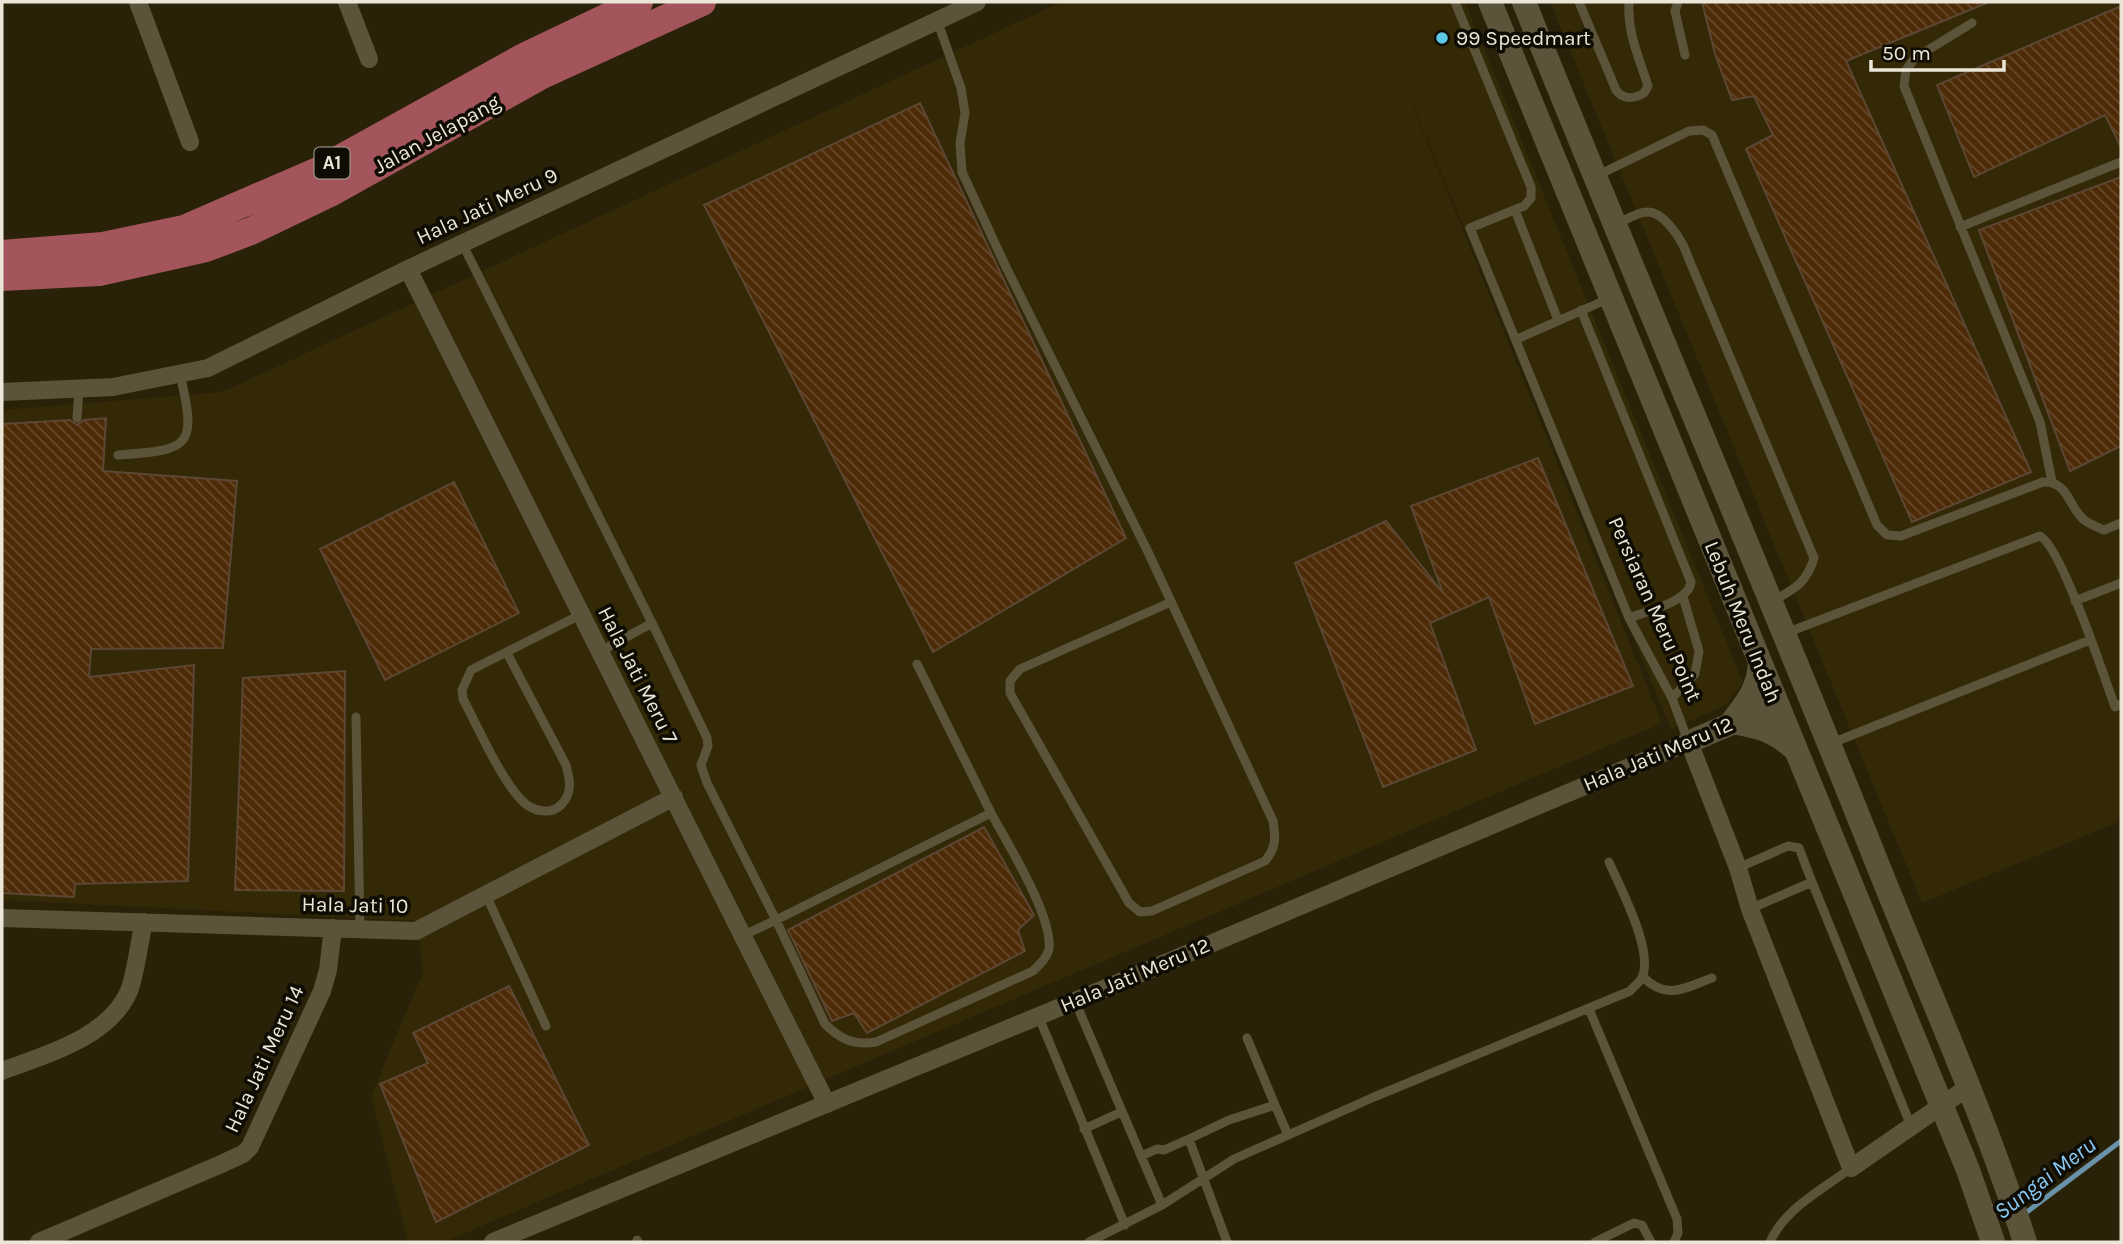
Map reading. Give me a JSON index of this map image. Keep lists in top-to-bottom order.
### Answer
{
  "streets": {
    "main road": ["Jalan Jelapang", "A1", "Lebuh Meru Indah"],
    "street": [
      "Hala Jati Meru 9",
      "Persiaran Meru Point",
      "Hala Jati Meru 7",
      "Hala Jati Meru 12",
      "Hala Jati 10",
      "Hala Jati Meru 14"
    ]
  },
  "crossings": [
    ["Hala Jati Meru 9", "Hala Jati Meru 7"],
    ["Persiaran Meru Point", "Hala Jati Meru 12"],
    ["Lebuh Meru Indah", "Hala Jati Meru 12"],
    ["Hala Jati Meru 7", "Hala Jati Meru 12"],
    ["Hala Jati Meru 7", "Hala Jati 10"],
    ["Hala Jati 10", "Hala Jati Meru 14"]
  ],
  "water": ["Sungai Meru"],
  "places": ["99 Speedmart"],
  "scale_bar": "50 m"
}
